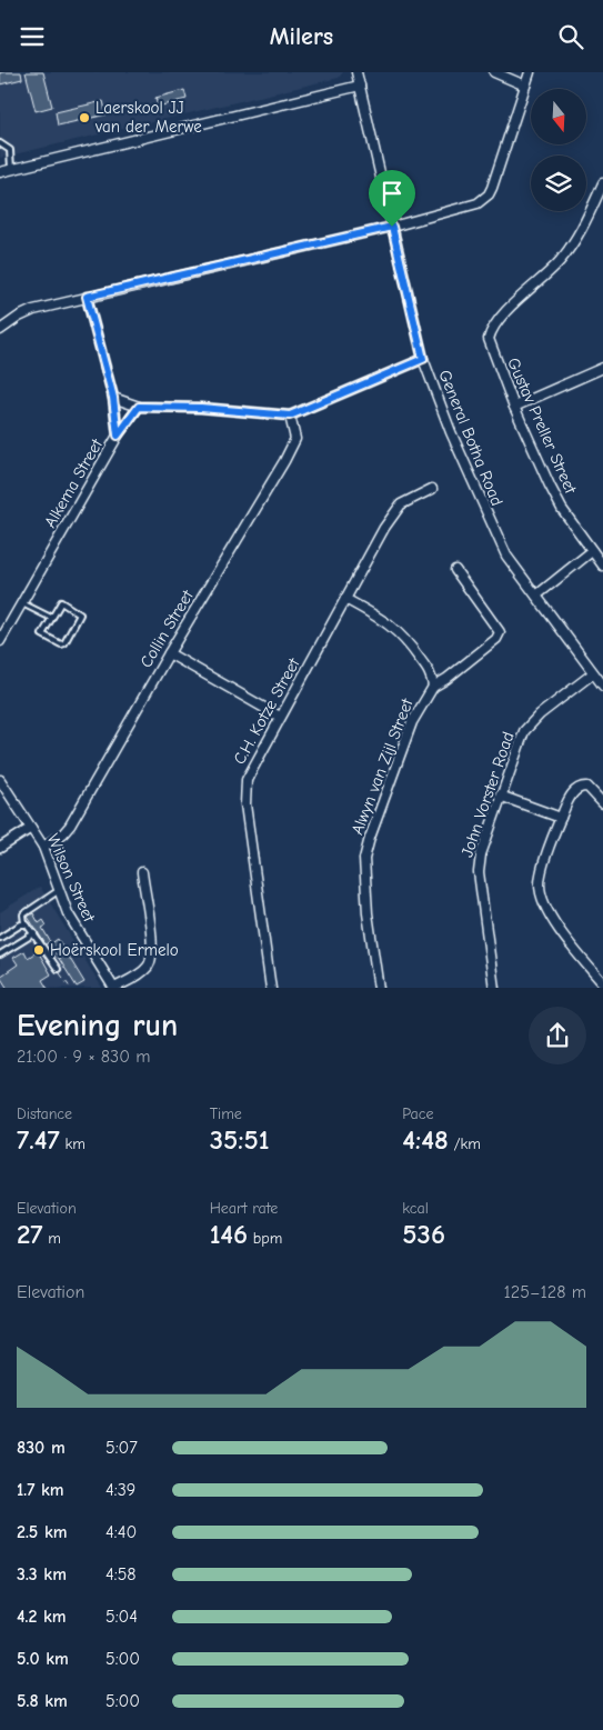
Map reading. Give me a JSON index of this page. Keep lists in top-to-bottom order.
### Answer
{
  "streets": {
    "street": [
      "Gustav Preller Street",
      "General Botha Road",
      "Alkema Street",
      "Collin Street",
      "C.H. Kotze Street",
      "Alwyn van Zijl Street",
      "John Vorster Road",
      "Wilson Street"
    ]
  },
  "crossings": [
    ["General Botha Road", "John Vorster Road"],
    ["Collin Street", "Wilson Street"],
    ["C.H. Kotze Street", "Alwyn van Zijl Street"]
  ],
  "places": ["Laerskool JJ van der Merwe", "Hoërskool Ermelo"],
  "north": "bottom",
  "page": {
    "header": "Milers",
    "heading": ["Evening run", "21:00 · 9 × 830 m"],
    "stats": [
      ["Distance", "7.47 km"],
      ["Time", "35:51"],
      ["Pace", "4:48 /km"],
      ["Elevation", "27 m"],
      ["Heart rate", "146 bpm"],
      ["kcal", "536"]
    ],
    "chart": ["Elevation", "125–128 m"],
    "list": [
      {
        "name": "830 m",
        "note": "5:07"
      },
      {
        "name": "1.7 km",
        "note": "4:39"
      },
      {
        "name": "2.5 km",
        "note": "4:40"
      },
      {
        "name": "3.3 km",
        "note": "4:58"
      },
      {
        "name": "4.2 km",
        "note": "5:04"
      },
      {
        "name": "5.0 km",
        "note": "5:00"
      },
      {
        "name": "5.8 km",
        "note": "5:00"
      }
    ]
  }
}
